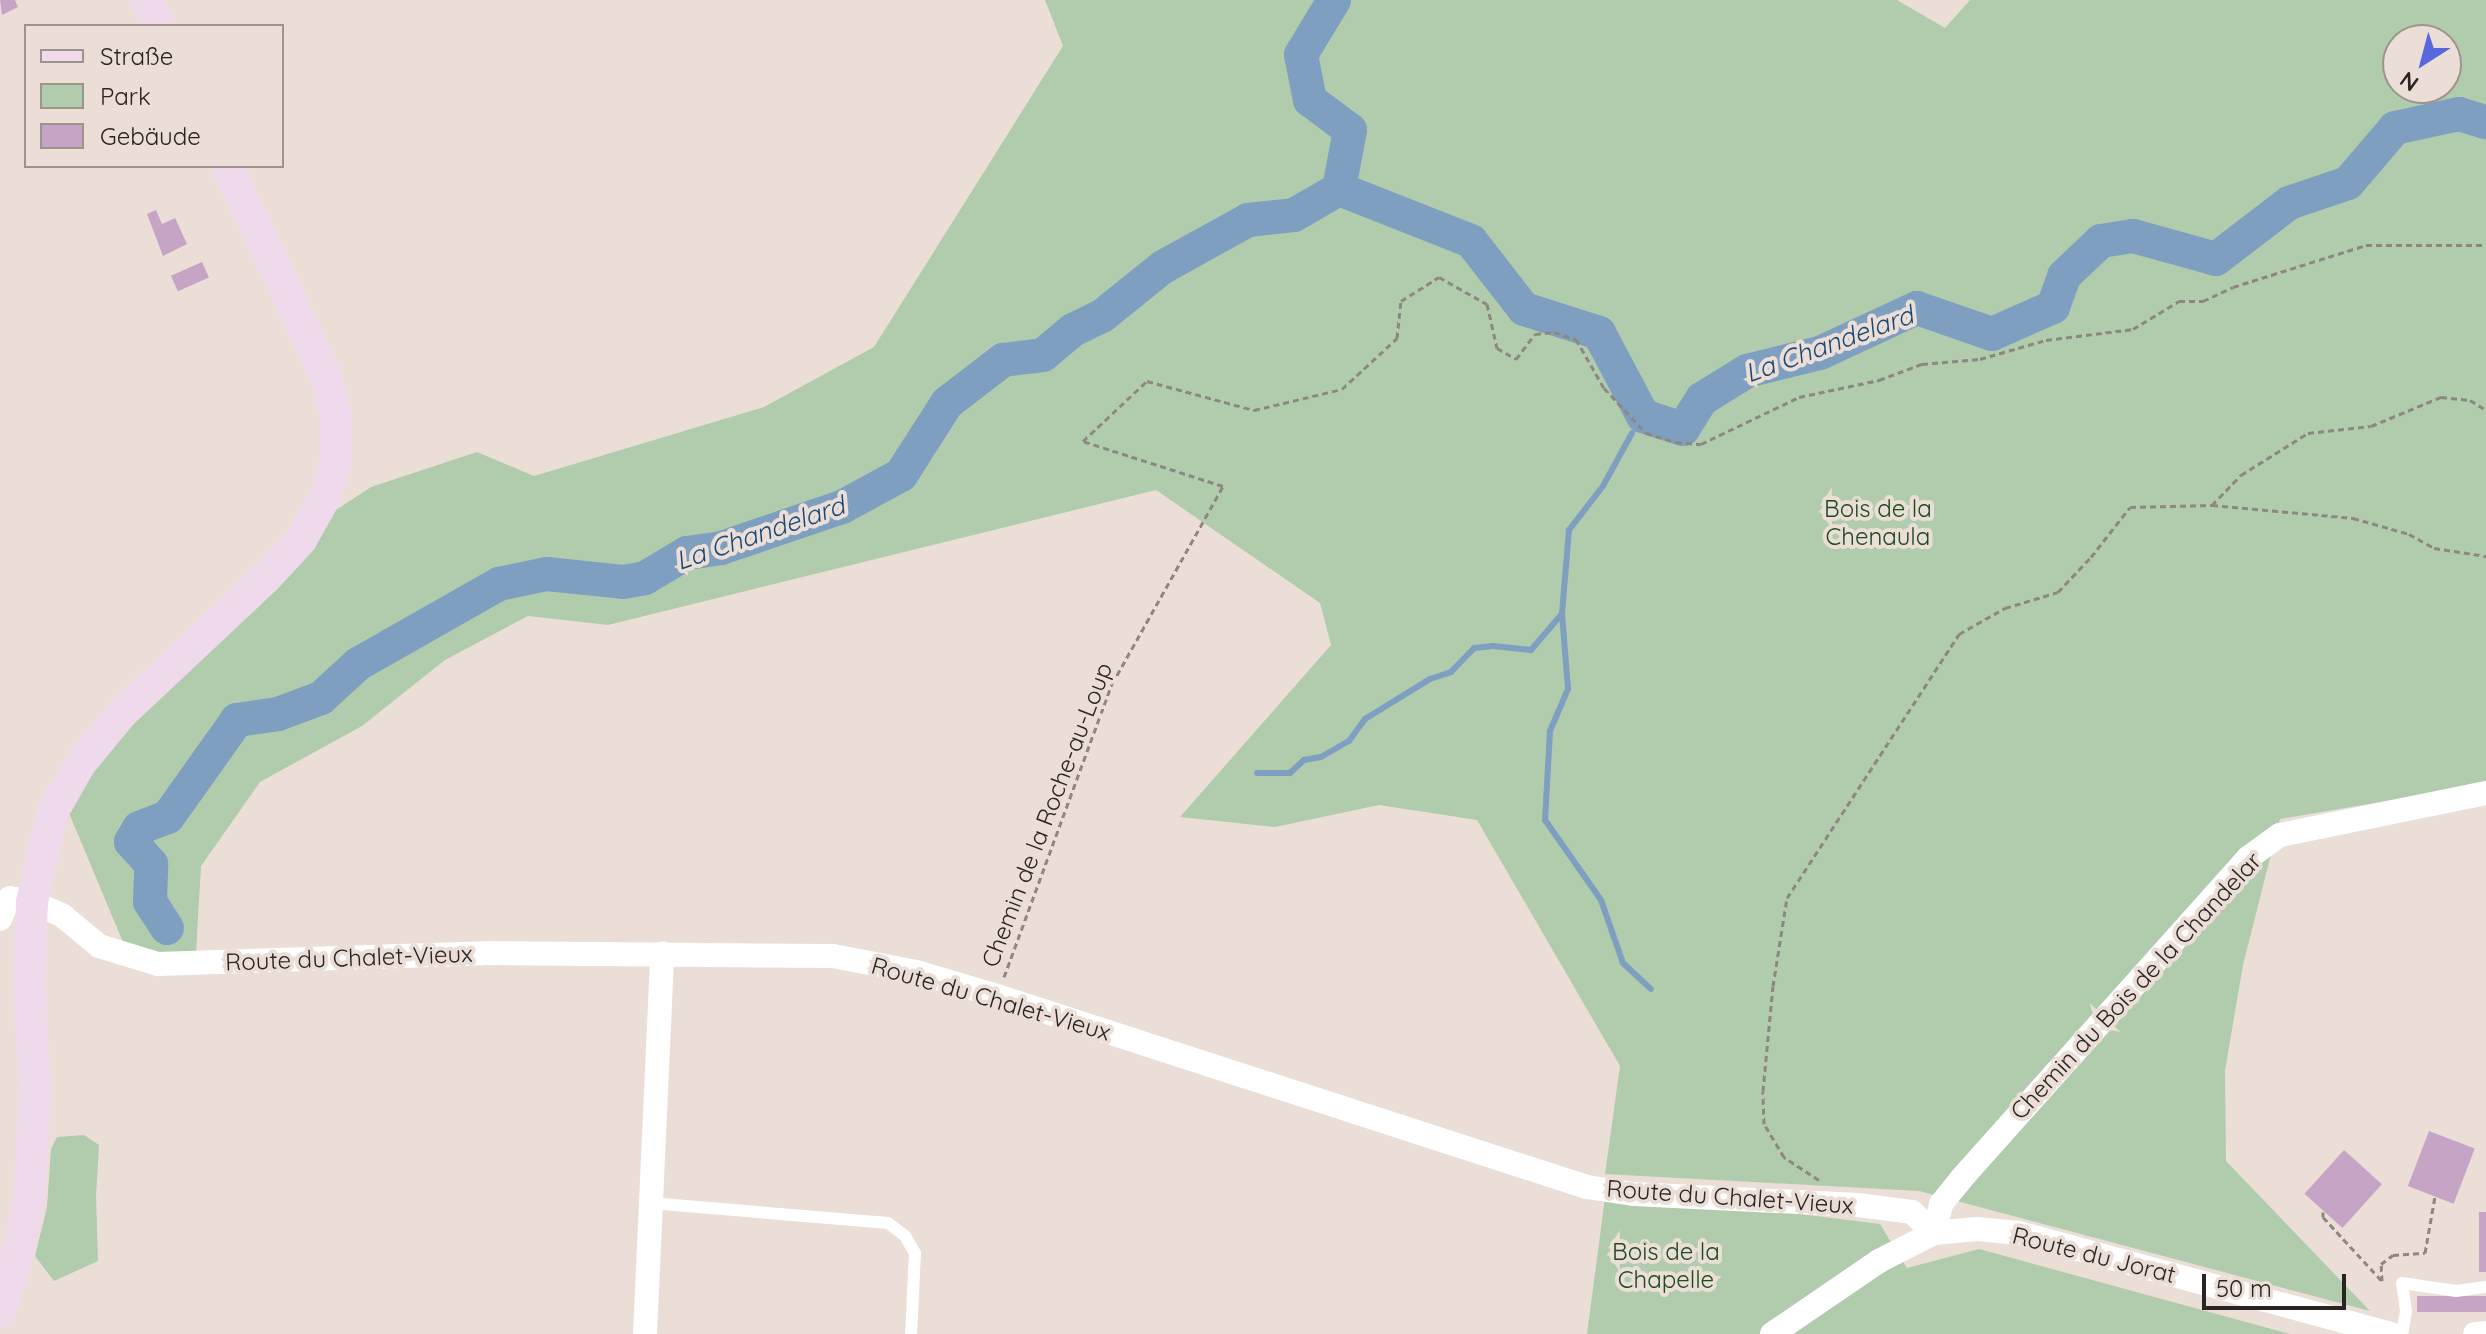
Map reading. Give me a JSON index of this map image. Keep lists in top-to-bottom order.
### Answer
{
  "streets": {
    "street": ["Route du Chalet-Vieux", "Chemin du Bois de la Chandelar", "Route du Jorat"],
    "path": ["Chemin de la Roche-au-Loup"]
  },
  "crossings": [
    ["Chemin de la Roche-au-Loup", "Route du Chalet-Vieux"],
    ["Route du Chalet-Vieux", "Chemin du Bois de la Chandelar"],
    ["Route du Chalet-Vieux", "Route du Jorat"],
    ["Chemin du Bois de la Chandelar", "Route du Jorat"]
  ],
  "water": ["La Chandelard"],
  "parks": ["Bois de la Chenaula", "Bois de la Chapelle"],
  "legend": ["Straße", "Park", "Gebäude"],
  "scale_bar": "50 m",
  "north": "bottom left"
}
